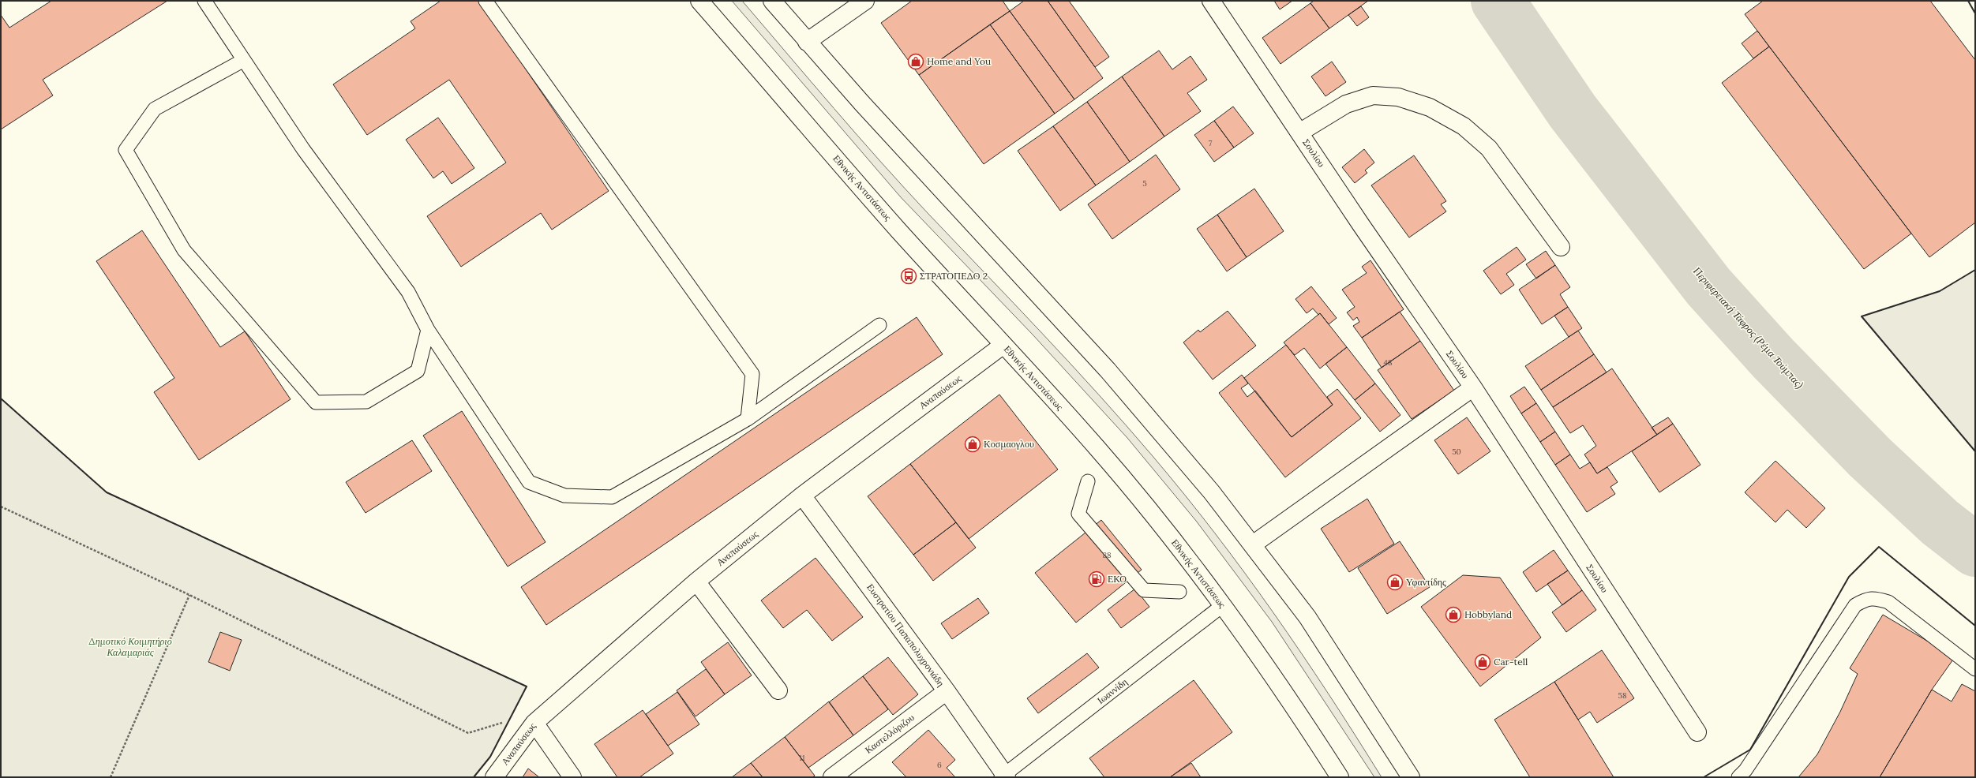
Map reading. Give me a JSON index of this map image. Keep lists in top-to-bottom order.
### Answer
{
  "streets": {
    "street": [
      "Σουλίου",
      "Εθνικής Αντιστάσεως",
      "Αναπαύσεως",
      "Ευστρατίου Παπαπολυχρονιάδη",
      "Καστελλόριζου"
    ],
    "lane": ["Ιωαννίδη"]
  },
  "crossings": [
    ["Εθνικής Αντιστάσεως", "Αναπαύσεως"],
    ["Εθνικής Αντιστάσεως", "Ιωαννίδη"],
    ["Αναπαύσεως", "Ευστρατίου Παπαπολυχρονιάδη"],
    ["Ευστρατίου Παπαπολυχρονιάδη", "Ιωαννίδη"],
    ["Ευστρατίου Παπαπολυχρονιάδη", "Καστελλόριζου"]
  ],
  "water": ["Περιφερειακή Τάφρος (Ρέμα Τούμπας)"],
  "parks": ["Δημοτικό Κοιμητήριο Καλαμαριάς"],
  "places": {
    "shop": [
      "Home and You",
      "Κοσμαογλου",
      "Υφαντίδης",
      "Hobbyland",
      "Car-tell"
    ],
    "bus stop": ["ΣΤΡΑΤΟΠΕΔΟ 2"],
    "fuel station": ["ΕΚΟ"]
  },
  "house_numbers": [
    "7",
    "5",
    "48",
    "50",
    "88",
    "58",
    "11",
    "6"
  ]
}
